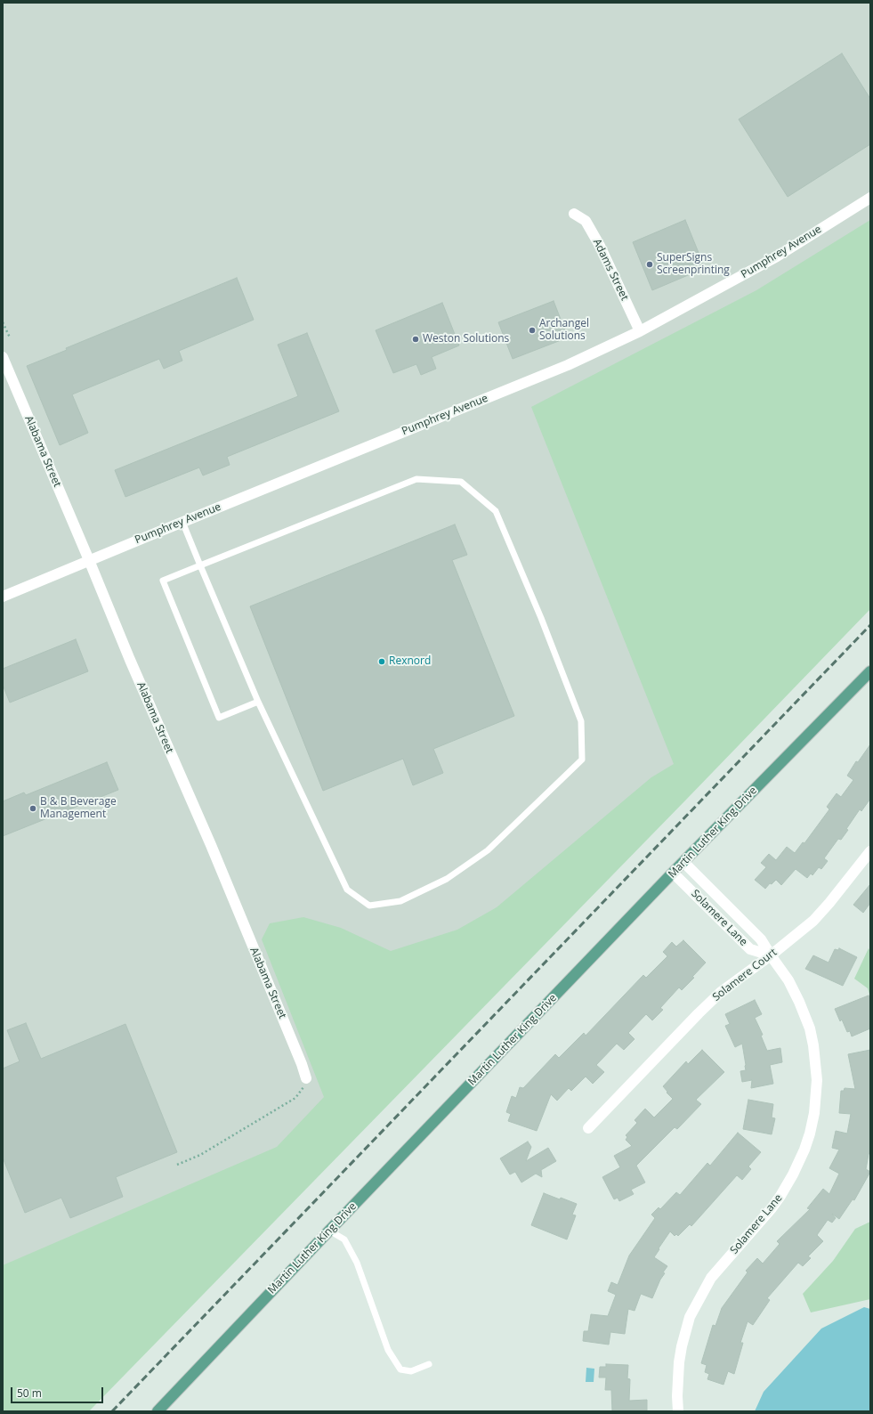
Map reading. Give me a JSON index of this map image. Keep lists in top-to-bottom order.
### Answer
{
  "streets": {
    "main road": ["Martin Luther King Drive"],
    "street": [
      "Pumphrey Avenue",
      "Adams Street",
      "Alabama Street",
      "Solamere Lane",
      "Solamere Court"
    ]
  },
  "crossings": [
    ["Pumphrey Avenue", "Adams Street"],
    ["Pumphrey Avenue", "Alabama Street"],
    ["Martin Luther King Drive", "Solamere Lane"],
    ["Solamere Lane", "Solamere Court"]
  ],
  "places": [
    "SuperSigns Screenprinting",
    "Archangel Solutions",
    "Weston Solutions",
    "Rexnord",
    "B & B Beverage Management"
  ],
  "scale_bar": "50 m"
}
